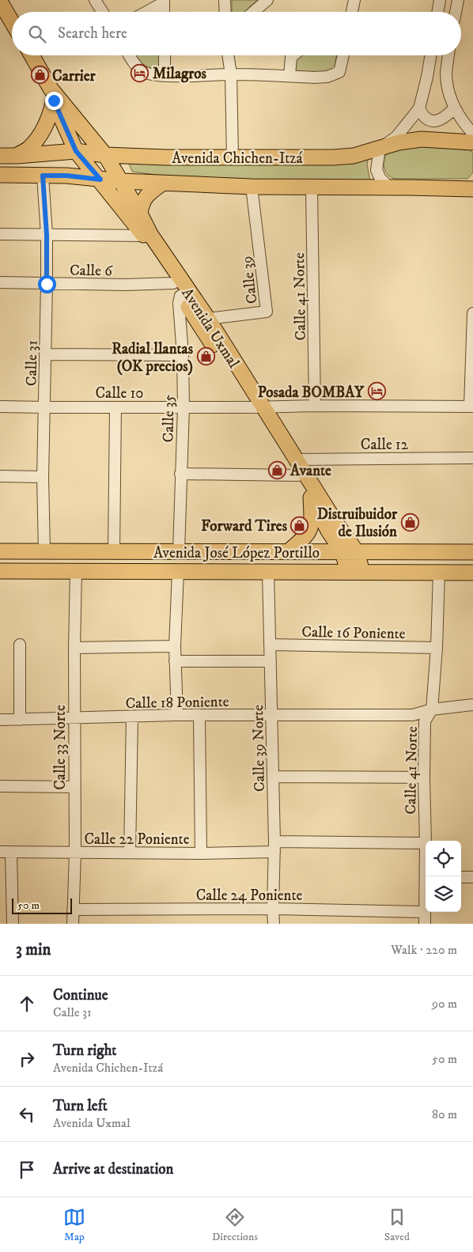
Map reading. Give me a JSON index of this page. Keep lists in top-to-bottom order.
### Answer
{
  "streets": {
    "main road": ["Avenida Chichen-Itzá", "Avenida Uxmal", "Avenida José López Portillo"],
    "street": [
      "Calle 6",
      "Calle 39",
      "Calle 41 Norte",
      "Calle 31",
      "Calle 10",
      "Calle 35",
      "Calle 12",
      "Calle 16 Poniente",
      "Calle 18 Poniente",
      "Calle 33 Norte",
      "Calle 39 Norte",
      "Calle 22 Poniente",
      "Calle 24 Poniente"
    ]
  },
  "crossings": [
    ["Avenida Chichen-Itzá", "Calle 39"],
    ["Avenida Chichen-Itzá", "Calle 41 Norte"],
    ["Avenida Chichen-Itzá", "Avenida Uxmal"],
    ["Avenida Chichen-Itzá", "Calle 31"],
    ["Calle 6", "Avenida Uxmal"],
    ["Calle 6", "Calle 31"],
    ["Calle 6", "Calle 35"],
    ["Calle 39", "Avenida Uxmal"],
    ["Calle 41 Norte", "Calle 10"],
    ["Calle 41 Norte", "Avenida José López Portillo"],
    ["Calle 41 Norte", "Calle 16 Poniente"],
    ["Calle 41 Norte", "Calle 18 Poniente"],
    ["Calle 41 Norte", "Calle 22 Poniente"],
    ["Calle 41 Norte", "Calle 24 Poniente"],
    ["Avenida Uxmal", "Calle 10"],
    ["Avenida Uxmal", "Calle 35"],
    ["Avenida Uxmal", "Calle 12"],
    ["Avenida Uxmal", "Avenida José López Portillo"],
    ["Calle 31", "Calle 10"],
    ["Calle 31", "Avenida José López Portillo"],
    ["Calle 10", "Calle 35"],
    ["Calle 35", "Avenida José López Portillo"],
    ["Avenida José López Portillo", "Calle 33 Norte"],
    ["Avenida José López Portillo", "Calle 39 Norte"],
    ["Calle 16 Poniente", "Calle 39 Norte"],
    ["Calle 18 Poniente", "Calle 33 Norte"],
    ["Calle 18 Poniente", "Calle 39 Norte"],
    ["Calle 33 Norte", "Calle 22 Poniente"],
    ["Calle 33 Norte", "Calle 24 Poniente"],
    ["Calle 39 Norte", "Calle 22 Poniente"],
    ["Calle 39 Norte", "Calle 24 Poniente"]
  ],
  "places": {
    "hotel": ["Milagros", "Posada BOMBAY"],
    "shop": [
      "Carrier",
      "Radial llantas (OK precios)",
      "Avante",
      "Distruibuidor de Ilusión",
      "Forward Tires"
    ]
  },
  "scale_bar": "50 m",
  "page": {
    "search": "Search here",
    "scale": "50 m",
    "heading": ["3 min", "Walk · 220 m"],
    "list": [
      ["Continue", "Calle 31", "90 m"],
      ["Turn right", "Avenida Chichen-Itzá", "50 m"],
      ["Turn left", "Avenida Uxmal", "80 m"],
      "Arrive at destination"
    ],
    "nav": ["Map", "Directions", "Saved"]
  }
}
